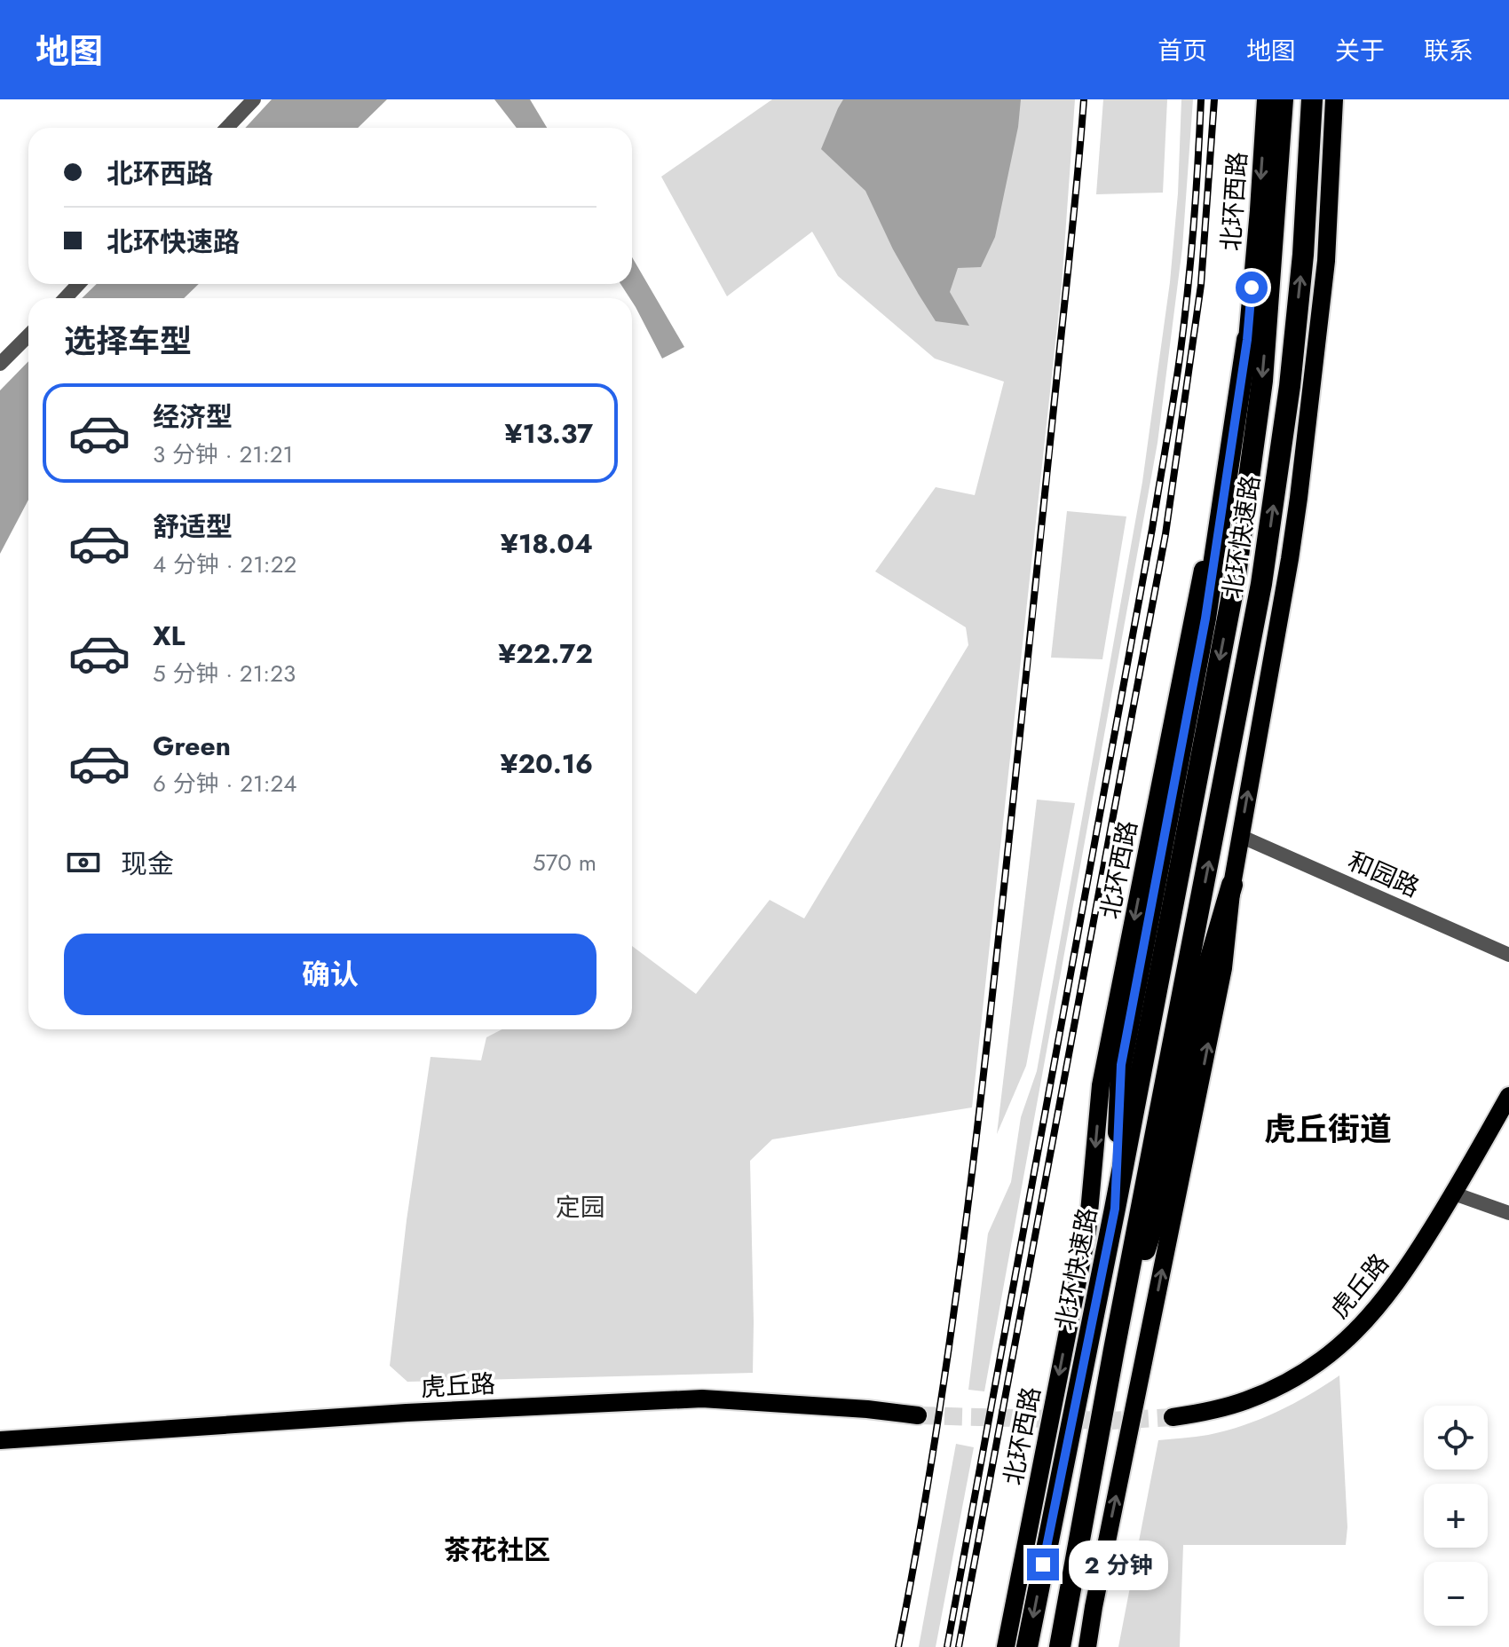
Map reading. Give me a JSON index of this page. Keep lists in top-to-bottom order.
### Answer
{
  "streets": {
    "highway": ["北环快速路"],
    "main road": ["北环西路", "虎丘路"],
    "street": ["和园路"]
  },
  "districts": ["虎丘街道", "茶花社区"],
  "parks": ["定园"],
  "page": {
    "header": "地图",
    "nav": [
      "首页",
      "地图",
      "关于",
      "联系"
    ],
    "banner": ["北环西路", "北环快速路"],
    "heading": "选择车型",
    "list": [
      {
        "name": "经济型",
        "note": "3 分钟 · 21:21",
        "value": "¥13.37"
      },
      {
        "name": "舒适型",
        "note": "4 分钟 · 21:22",
        "value": "¥18.04"
      },
      {
        "name": "XL",
        "note": "5 分钟 · 21:23",
        "value": "¥22.72"
      },
      {
        "name": "Green",
        "note": "6 分钟 · 21:24",
        "value": "¥20.16"
      }
    ],
    "pay": ["现金", "570 m"],
    "buttons": "确认",
    "map_buttons": ["+", "−"],
    "bubble": "2 分钟"
  }
}
